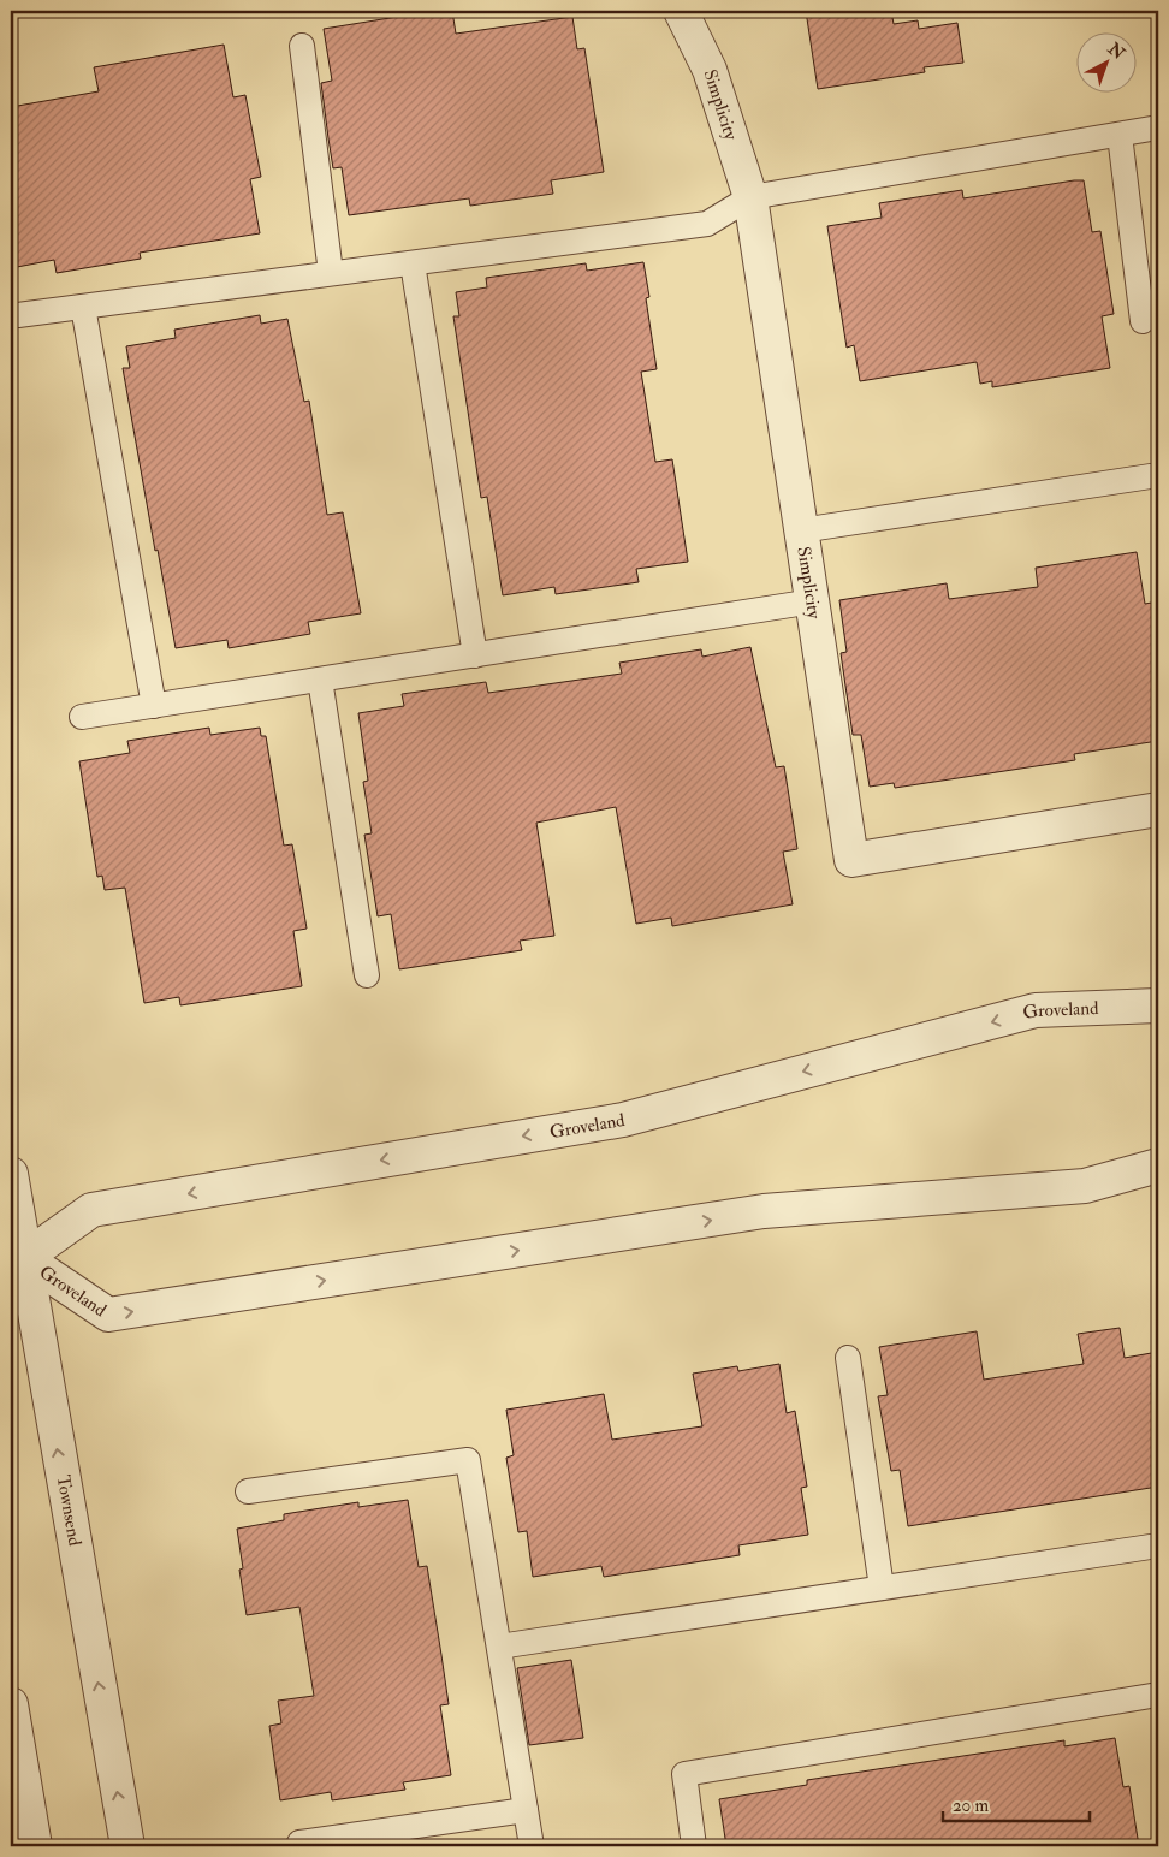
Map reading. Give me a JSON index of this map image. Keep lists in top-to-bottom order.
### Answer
{
  "streets": {
    "street": ["Simplicity", "Groveland", "Townsend"]
  },
  "crossings": [
    ["Groveland", "Townsend"]
  ],
  "one_way": ["Townsend"],
  "scale_bar": "20 m",
  "north": "top right"
}
